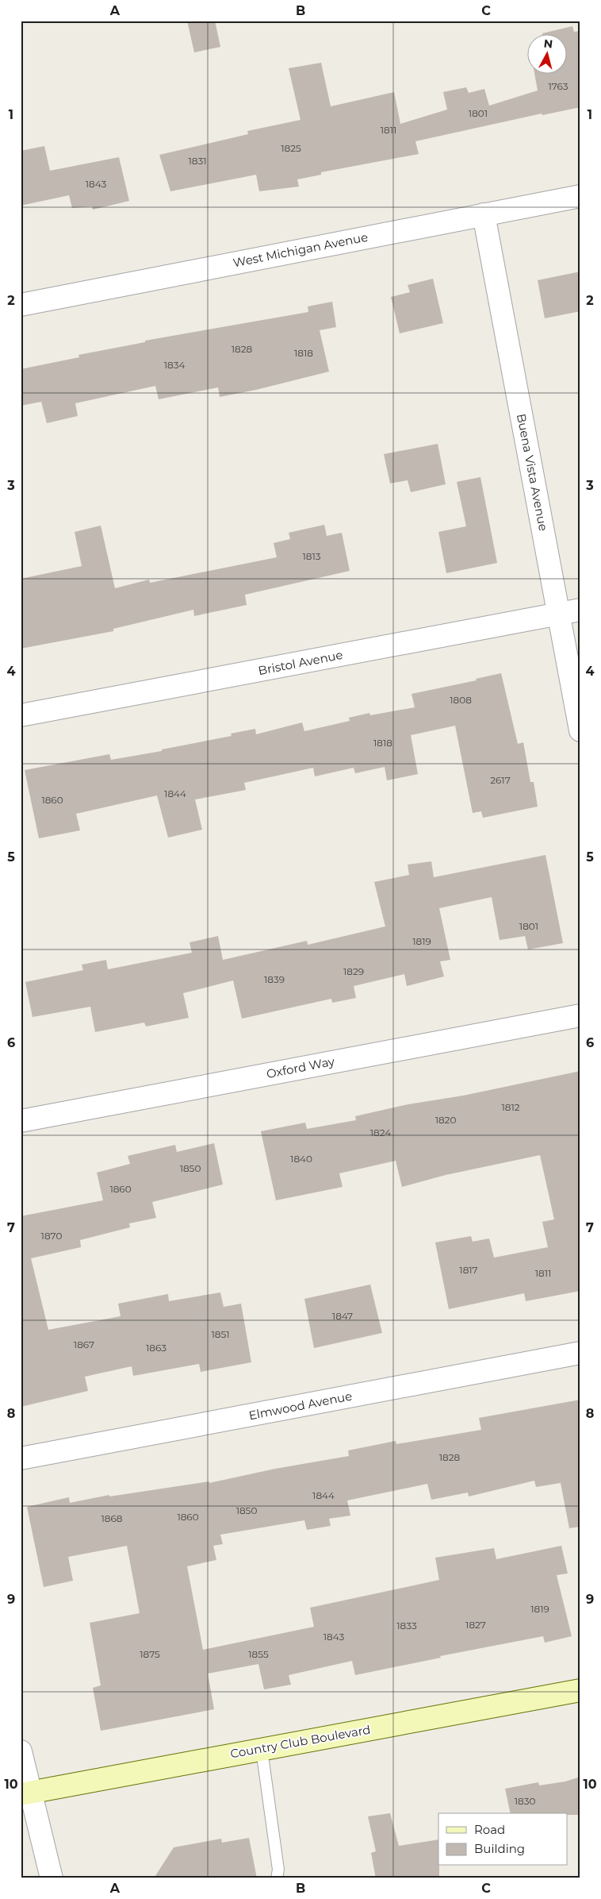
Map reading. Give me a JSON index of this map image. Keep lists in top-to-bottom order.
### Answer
{
  "streets": {
    "street": [
      "West Michigan Avenue",
      "Buena Vista Avenue",
      "Bristol Avenue",
      "Oxford Way",
      "Elmwood Avenue",
      "Country Club Boulevard"
    ]
  },
  "crossings": [
    ["West Michigan Avenue", "Buena Vista Avenue"],
    ["Buena Vista Avenue", "Bristol Avenue"]
  ],
  "house_numbers": [
    "1763",
    "1801",
    "1811",
    "1825",
    "1831",
    "1843",
    "1828",
    "1818",
    "1834",
    "1813",
    "1808",
    "1818",
    "2617",
    "1844",
    "1860",
    "1801",
    "1819",
    "1829",
    "1839",
    "1812",
    "1820",
    "1824",
    "1840",
    "1850",
    "1860",
    "1870",
    "1817",
    "1811",
    "1847",
    "1851",
    "1867",
    "1863",
    "1828",
    "1844",
    "1850",
    "1860",
    "1868",
    "1819",
    "1827",
    "1833",
    "1843",
    "1875",
    "1855",
    "1830"
  ],
  "legend": ["Road", "Building"],
  "north": "top",
  "grid": {
    "columns": ["A", "B", "C"],
    "rows": [
      "1",
      "2",
      "3",
      "4",
      "5",
      "6",
      "7",
      "8",
      "9",
      "10"
    ]
  }
}
